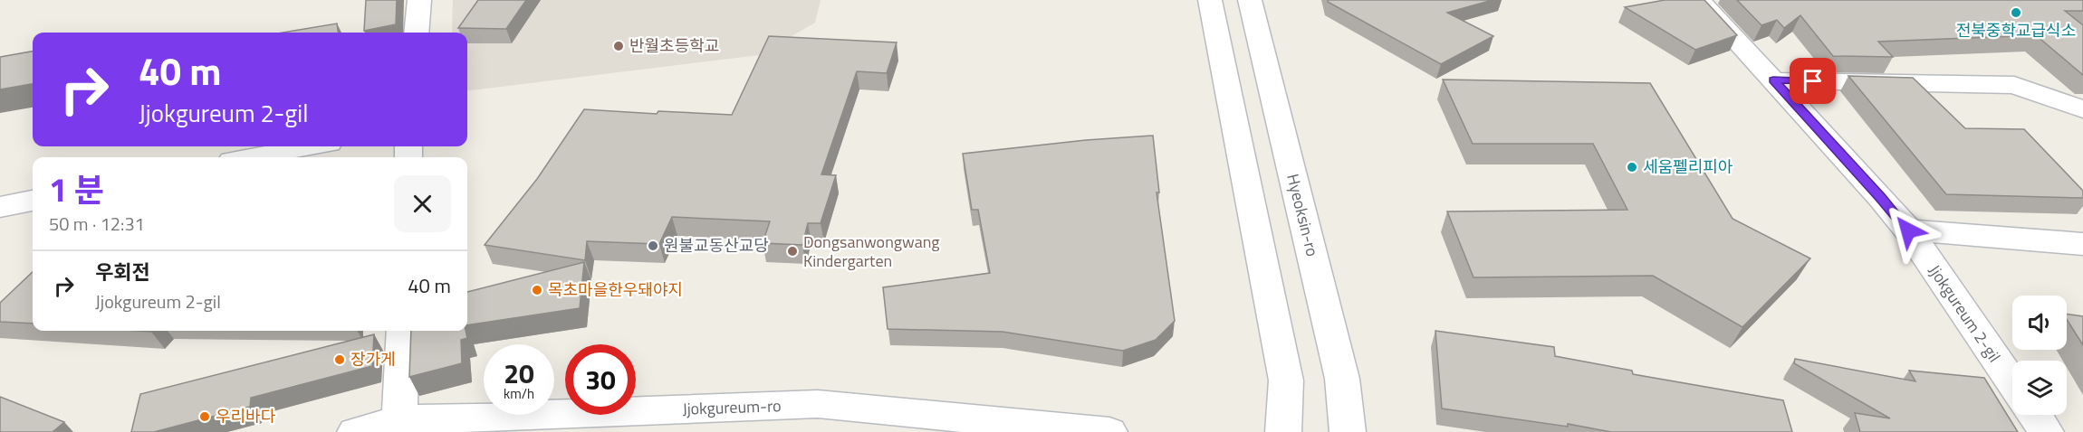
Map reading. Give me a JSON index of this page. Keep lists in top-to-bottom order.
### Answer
{
  "streets": {
    "street": ["Hyeoksin-ro", "Jjokgureum 2-gil", "Jjokgureum-ro"]
  },
  "places": [
    "전북중학교급식소",
    "반월초등학교",
    "세움펠리피아",
    "원불교동산교당",
    "Dongsanwongwang Kindergarten",
    "목초마을한우돼야지",
    "장가게",
    "우리바다"
  ],
  "page": {
    "turn": ["40 m", "Jjokgureum 2-gil"],
    "heading": ["1 분", "50 m · 12:31"],
    "list": [
      {
        "name": "우회전",
        "note": "Jjokgureum 2-gil",
        "value": "40 m"
      }
    ],
    "speed": "20 km/h",
    "limit": "30"
  }
}
